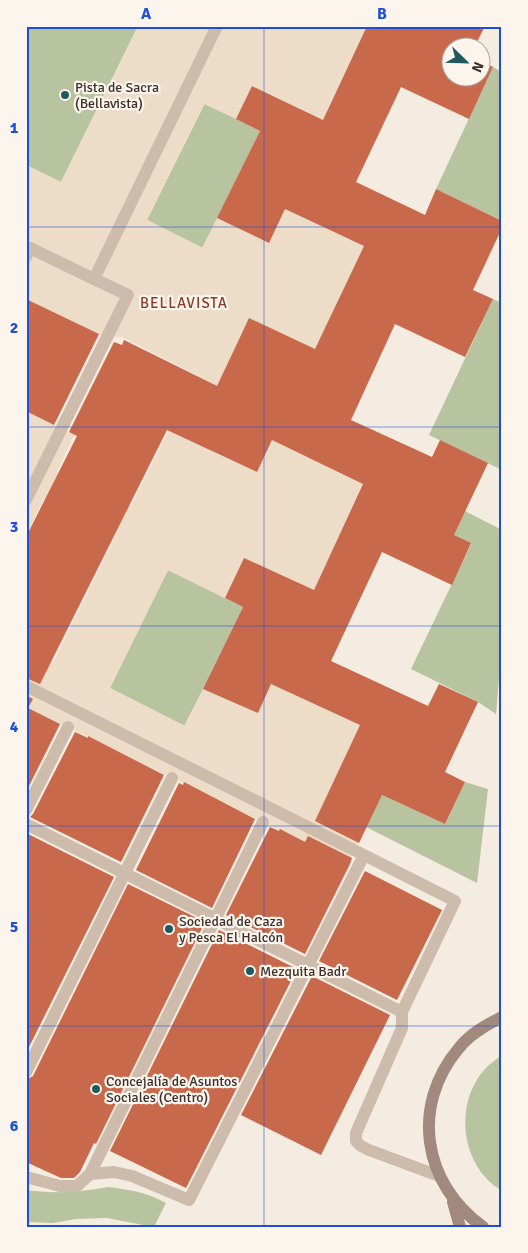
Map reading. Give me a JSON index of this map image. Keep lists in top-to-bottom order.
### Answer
{
  "districts": ["BELLAVISTA"],
  "places": [
    "Pista de Sacra (Bellavista)",
    "Sociedad de Caza y Pesca El Halcón",
    "Mezquita Badr",
    "Concejalía de Asuntos Sociales (Centro)"
  ],
  "north": "bottom right",
  "grid": {
    "columns": ["A", "B"],
    "rows": [
      "1",
      "2",
      "3",
      "4",
      "5",
      "6"
    ]
  }
}
